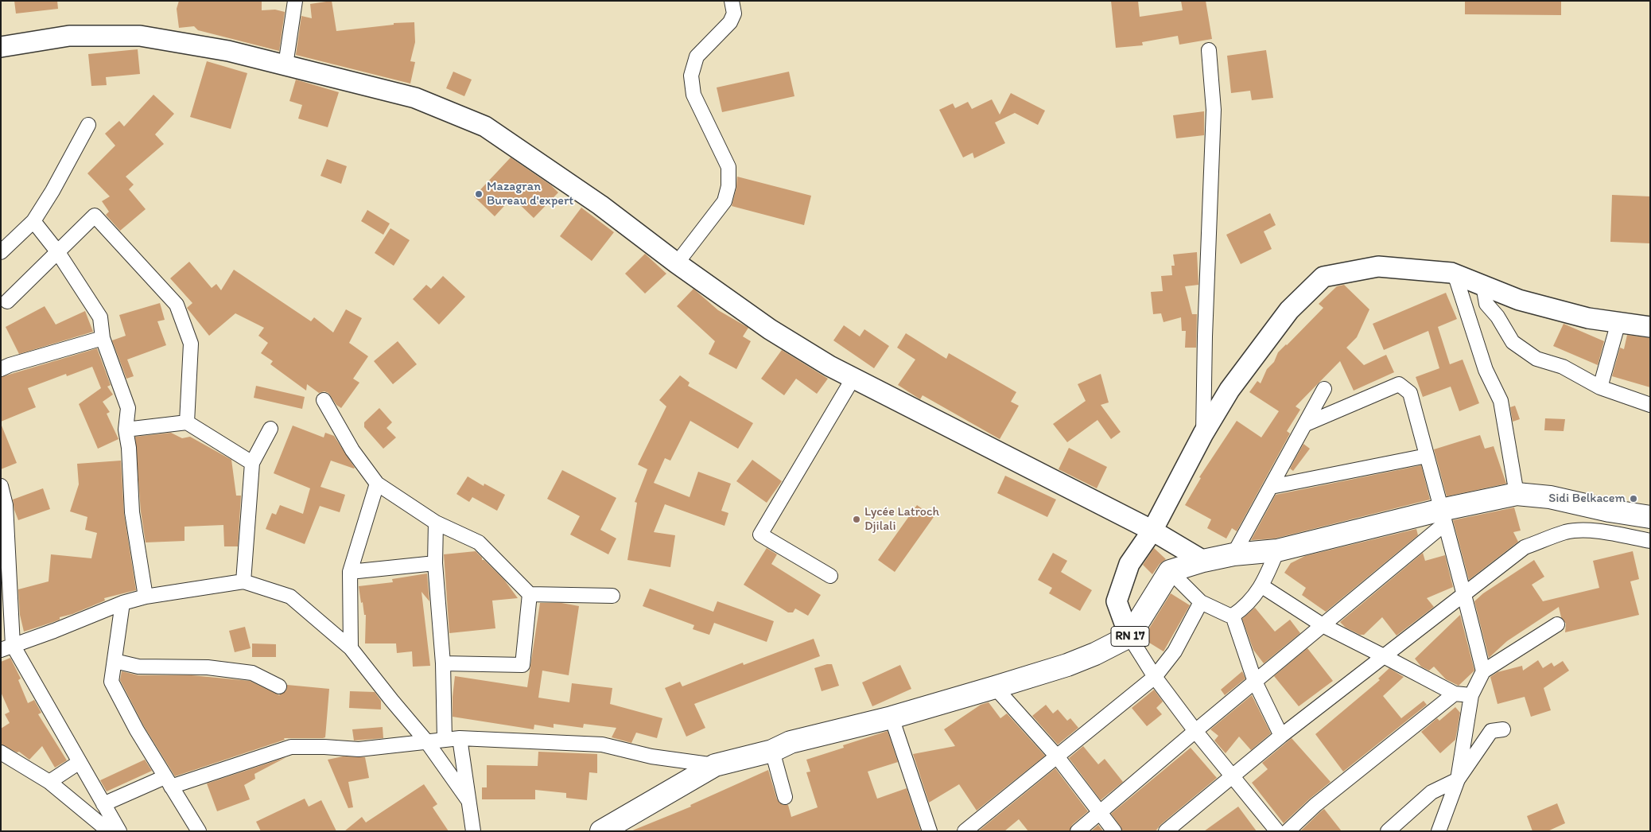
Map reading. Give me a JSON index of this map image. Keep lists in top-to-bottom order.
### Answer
{
  "streets": {
    "main road": ["RN 17"]
  },
  "places": ["Mazagran Bureau d'expert", "Sidi Belkacem", "Lycée Latroch Djilali"]
}
